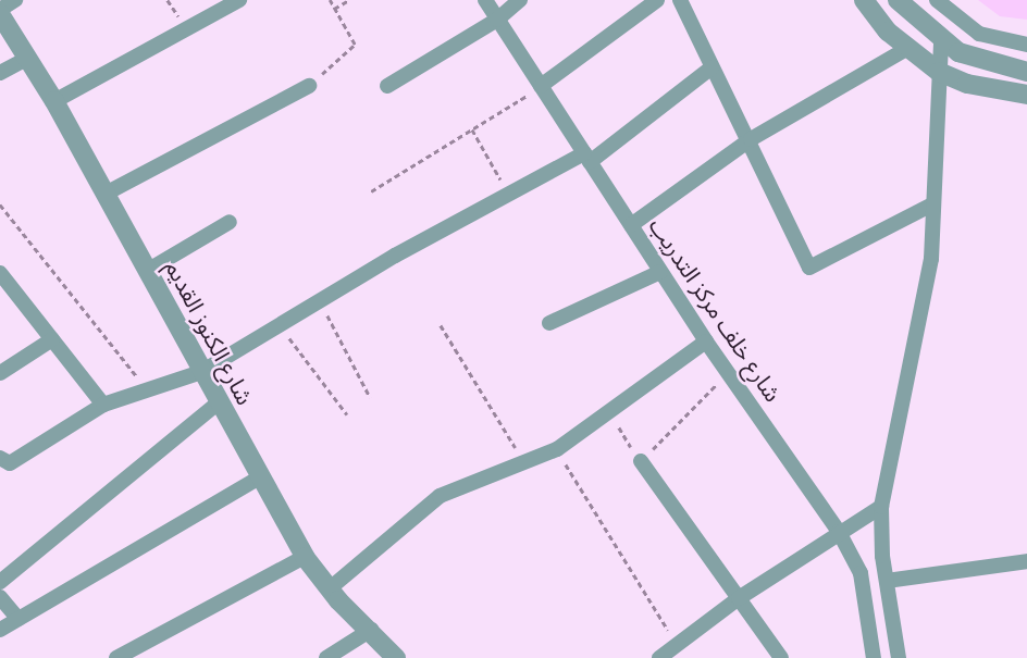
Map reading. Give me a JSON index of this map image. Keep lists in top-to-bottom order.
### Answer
{
  "streets": {
    "street": ["شارع خلف مركز التدريب", "شارع الكنوز القديم"]
  }
}
